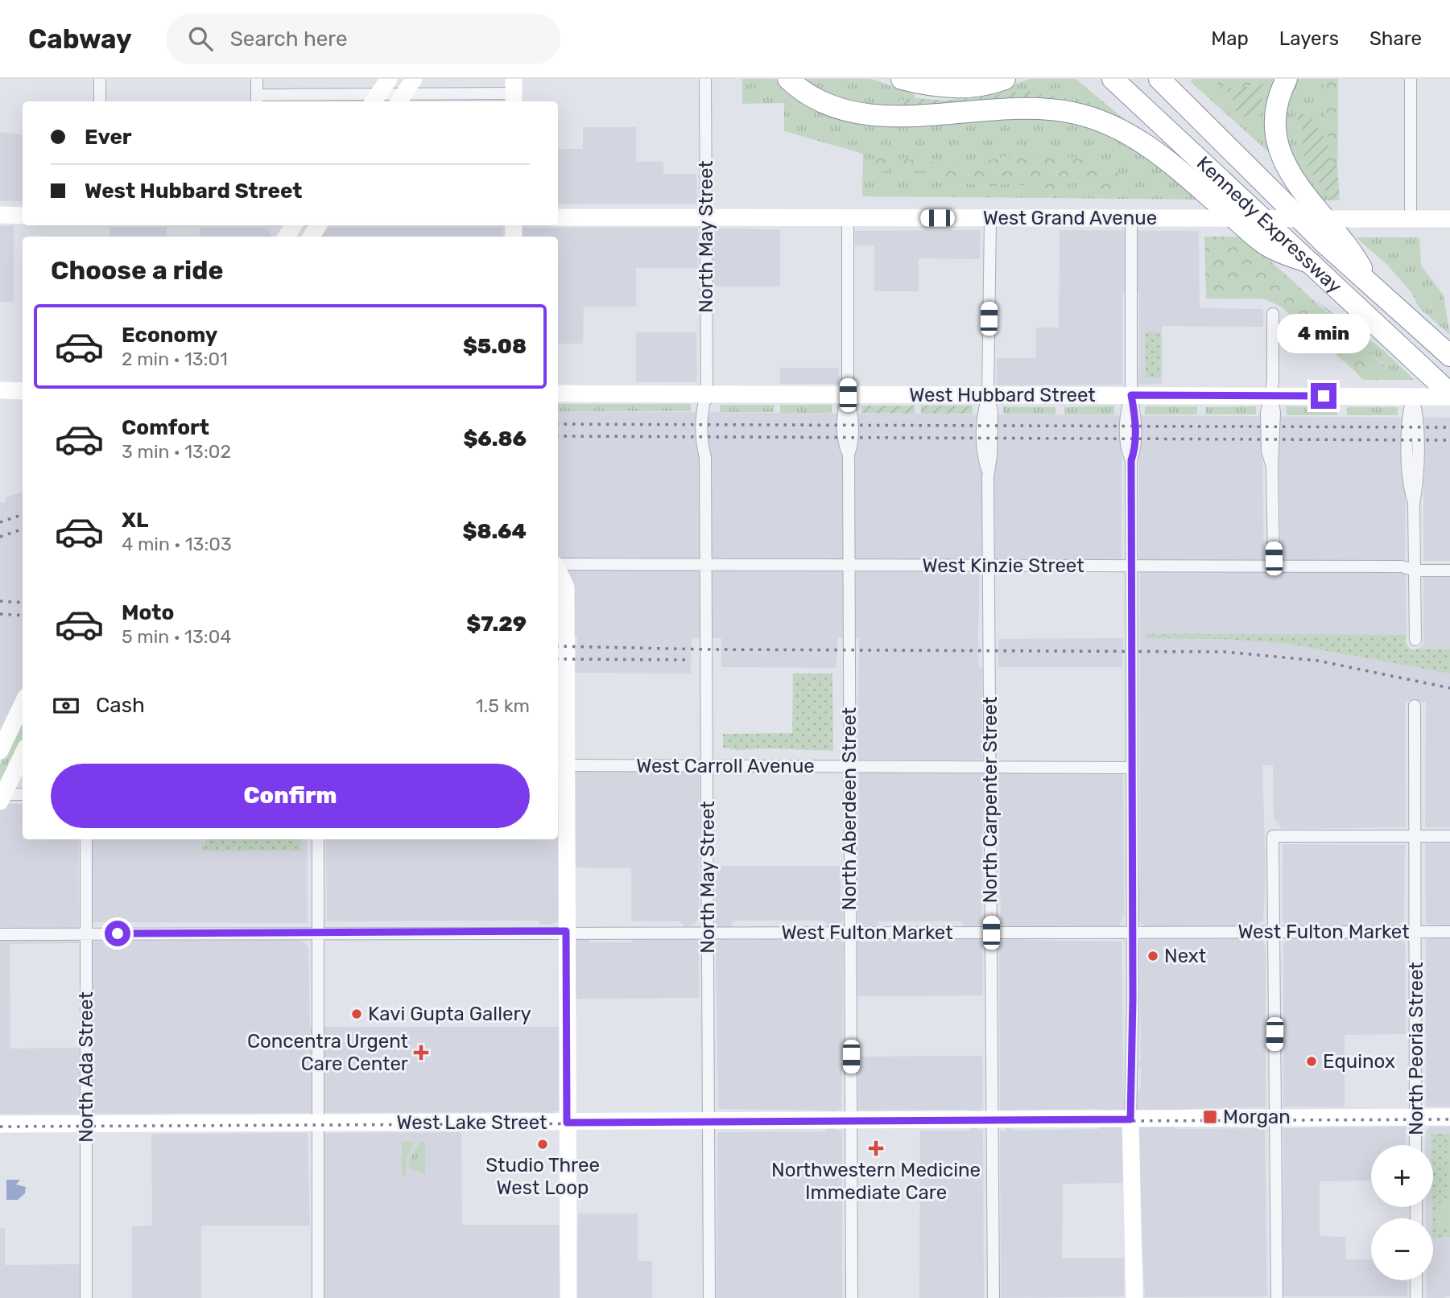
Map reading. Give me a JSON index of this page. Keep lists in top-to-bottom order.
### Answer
{
  "streets": {
    "highway": ["Kennedy Expressway"],
    "main road": ["West Grand Avenue", "West Hubbard Street", "West Lake Street"],
    "street": [
      "North May Street",
      "West Kinzie Street",
      "West Carroll Avenue",
      "North Carpenter Street",
      "North Aberdeen Street",
      "West Fulton Market",
      "North Peoria Street",
      "North Ada Street"
    ]
  },
  "crossings": [
    ["West Grand Avenue", "North May Street"],
    ["West Grand Avenue", "North Carpenter Street"],
    ["West Grand Avenue", "North Aberdeen Street"],
    ["Kennedy Expressway", "West Hubbard Street"],
    ["North May Street", "West Hubbard Street"],
    ["North May Street", "West Kinzie Street"],
    ["North May Street", "West Carroll Avenue"],
    ["North May Street", "West Fulton Market"],
    ["North May Street", "West Lake Street"],
    ["West Hubbard Street", "North Carpenter Street"],
    ["West Hubbard Street", "North Aberdeen Street"],
    ["West Kinzie Street", "North Carpenter Street"],
    ["West Kinzie Street", "North Aberdeen Street"],
    ["West Carroll Avenue", "North Carpenter Street"],
    ["West Carroll Avenue", "North Aberdeen Street"],
    ["North Carpenter Street", "West Fulton Market"],
    ["North Carpenter Street", "West Lake Street"],
    ["North Aberdeen Street", "West Fulton Market"],
    ["North Aberdeen Street", "West Lake Street"],
    ["West Fulton Market", "North Peoria Street"],
    ["West Fulton Market", "North Ada Street"],
    ["North Peoria Street", "West Lake Street"],
    ["North Ada Street", "West Lake Street"]
  ],
  "places": {
    "other": [
      "Next",
      "Kavi Gupta Gallery",
      "Equinox",
      "Studio Three West Loop"
    ],
    "health": ["Concentra Urgent Care Center", "Northwestern Medicine Immediate Care"],
    "transit": ["Morgan"]
  },
  "page": {
    "header": "Cabway",
    "search": "Search here",
    "nav": ["Map", "Layers", "Share"],
    "banner": ["Ever", "West Hubbard Street"],
    "heading": "Choose a ride",
    "list": [
      {
        "name": "Economy",
        "note": "2 min · 13:01",
        "value": "$5.08"
      },
      {
        "name": "Comfort",
        "note": "3 min · 13:02",
        "value": "$6.86"
      },
      {
        "name": "XL",
        "note": "4 min · 13:03",
        "value": "$8.64"
      },
      {
        "name": "Moto",
        "note": "5 min · 13:04",
        "value": "$7.29"
      }
    ],
    "bubble": "4 min",
    "pay": ["Cash", "1.5 km"],
    "buttons": "Confirm",
    "map_buttons": ["+", "−"]
  }
}
